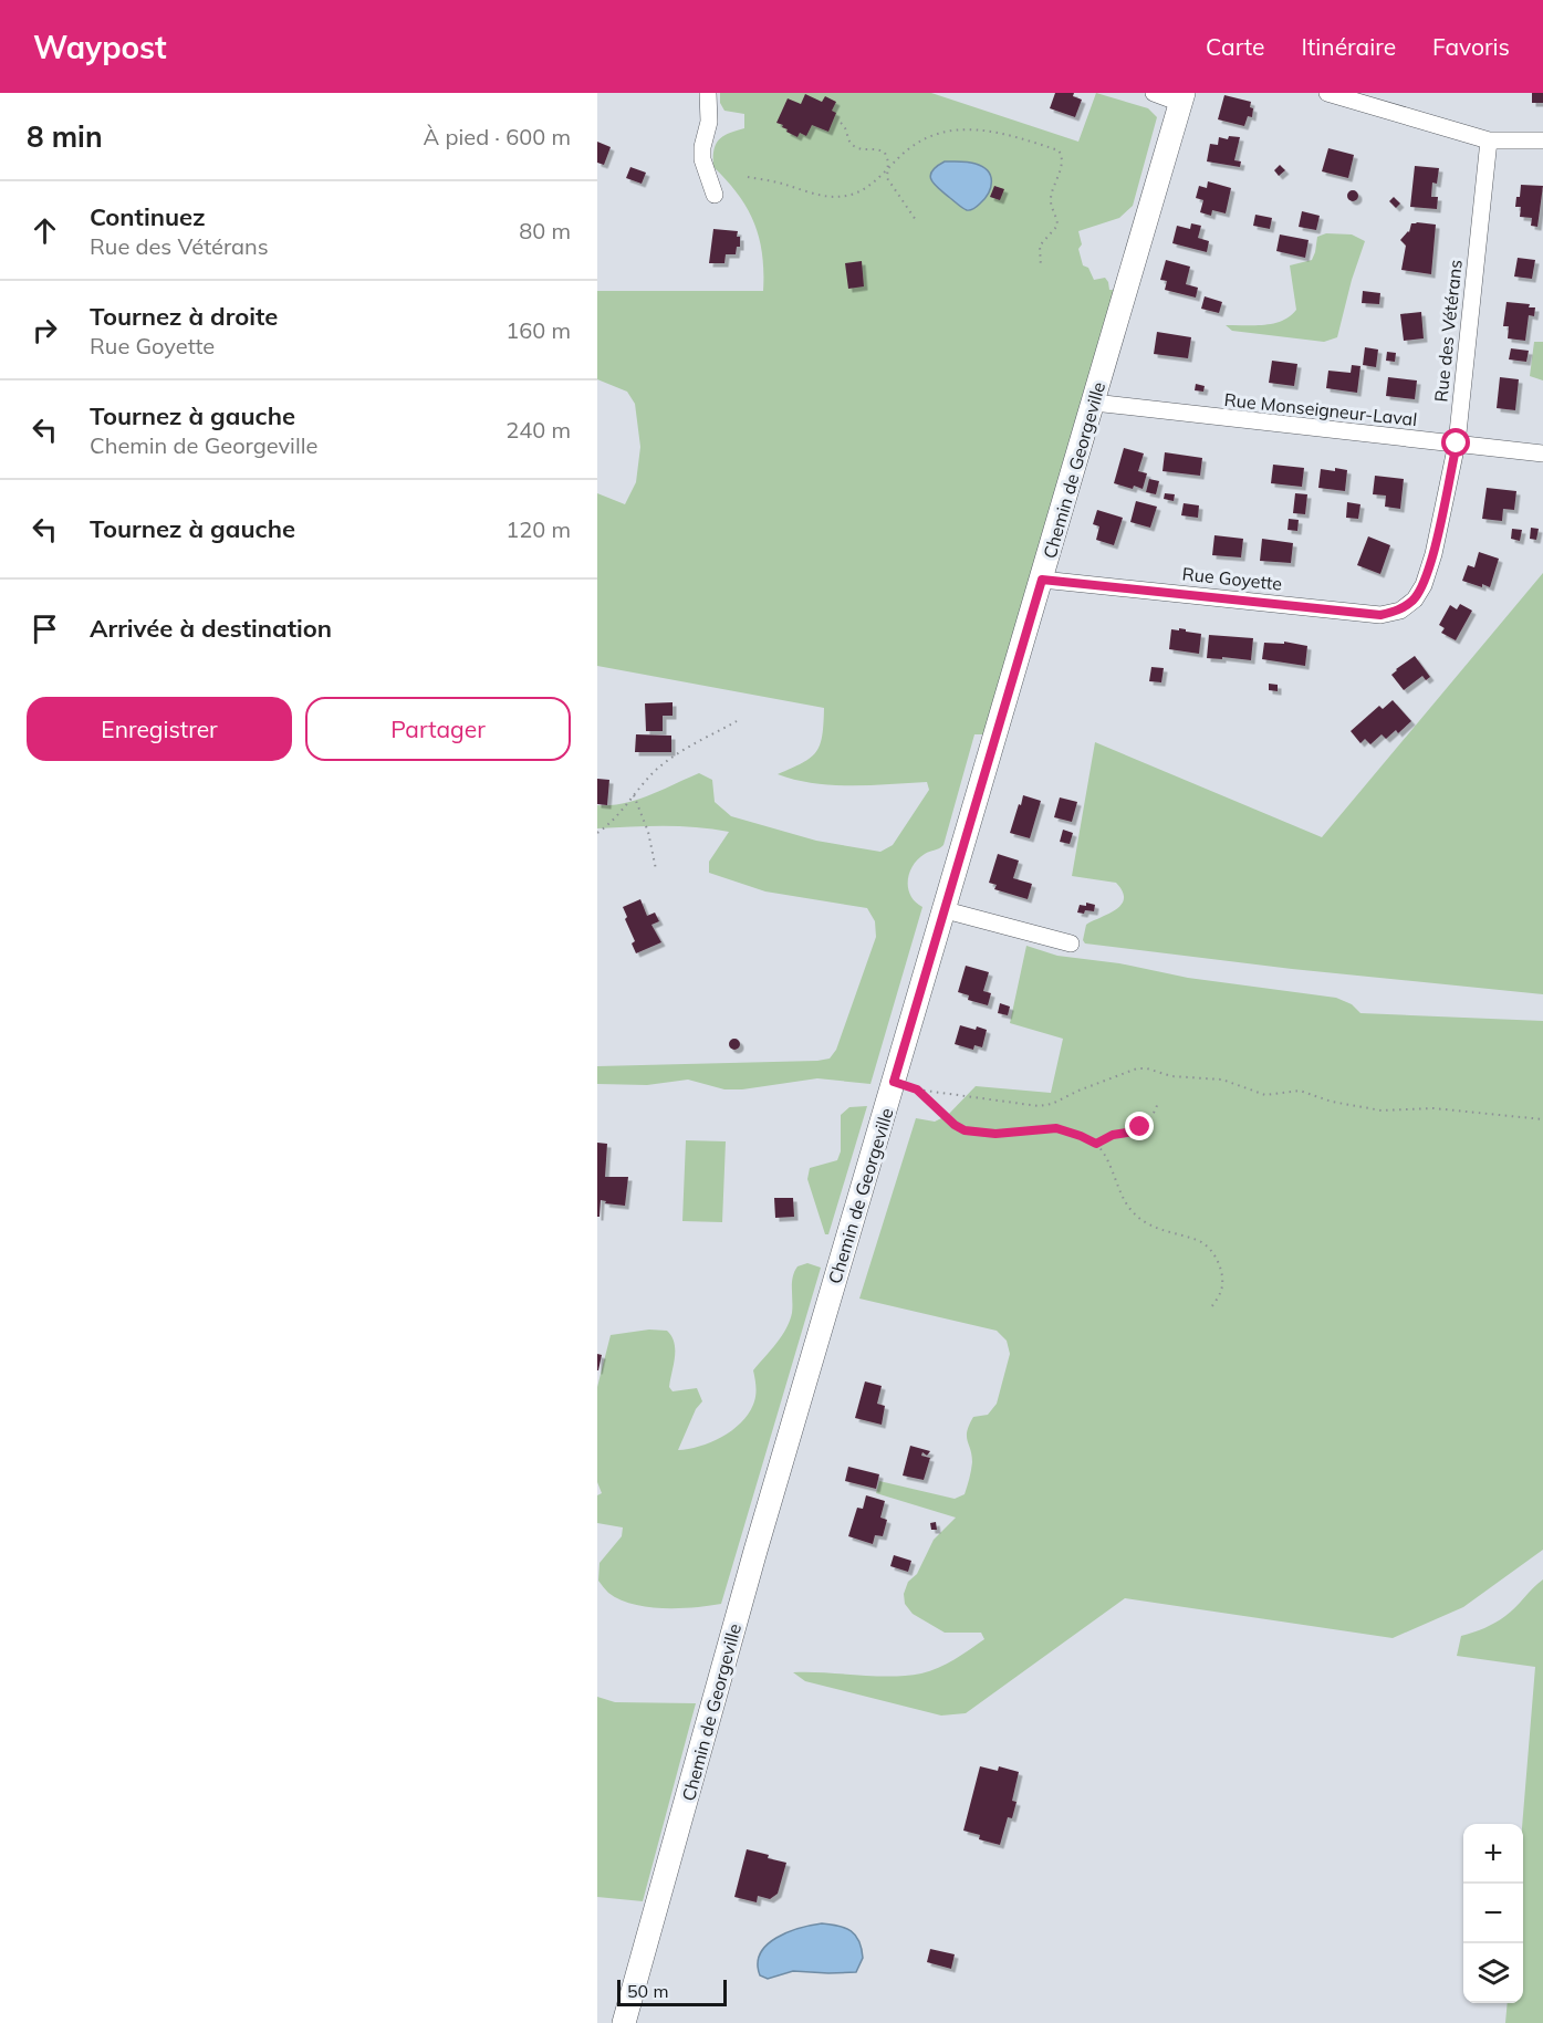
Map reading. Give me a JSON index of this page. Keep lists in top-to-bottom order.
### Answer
{
  "streets": {
    "main road": ["Chemin de Georgeville"],
    "street": ["Rue des Vétérans", "Rue Monseigneur-Laval", "Rue Goyette"]
  },
  "crossings": [
    ["Rue des Vétérans", "Rue Monseigneur-Laval"],
    ["Rue des Vétérans", "Rue Goyette"],
    ["Rue Monseigneur-Laval", "Chemin de Georgeville"],
    ["Chemin de Georgeville", "Rue Goyette"]
  ],
  "scale_bar": "50 m",
  "page": {
    "header": "Waypost",
    "nav": ["Carte", "Itinéraire", "Favoris"],
    "heading": ["8 min", "À pied · 600 m"],
    "list": [
      ["Continuez", "Rue des Vétérans", "80 m"],
      ["Tournez à droite", "Rue Goyette", "160 m"],
      ["Tournez à gauche", "Chemin de Georgeville", "240 m"],
      ["Tournez à gauche", "120 m"],
      "Arrivée à destination"
    ],
    "buttons": ["Enregistrer", "Partager"],
    "map_buttons": ["+", "−"],
    "scale": "50 m"
  }
}
